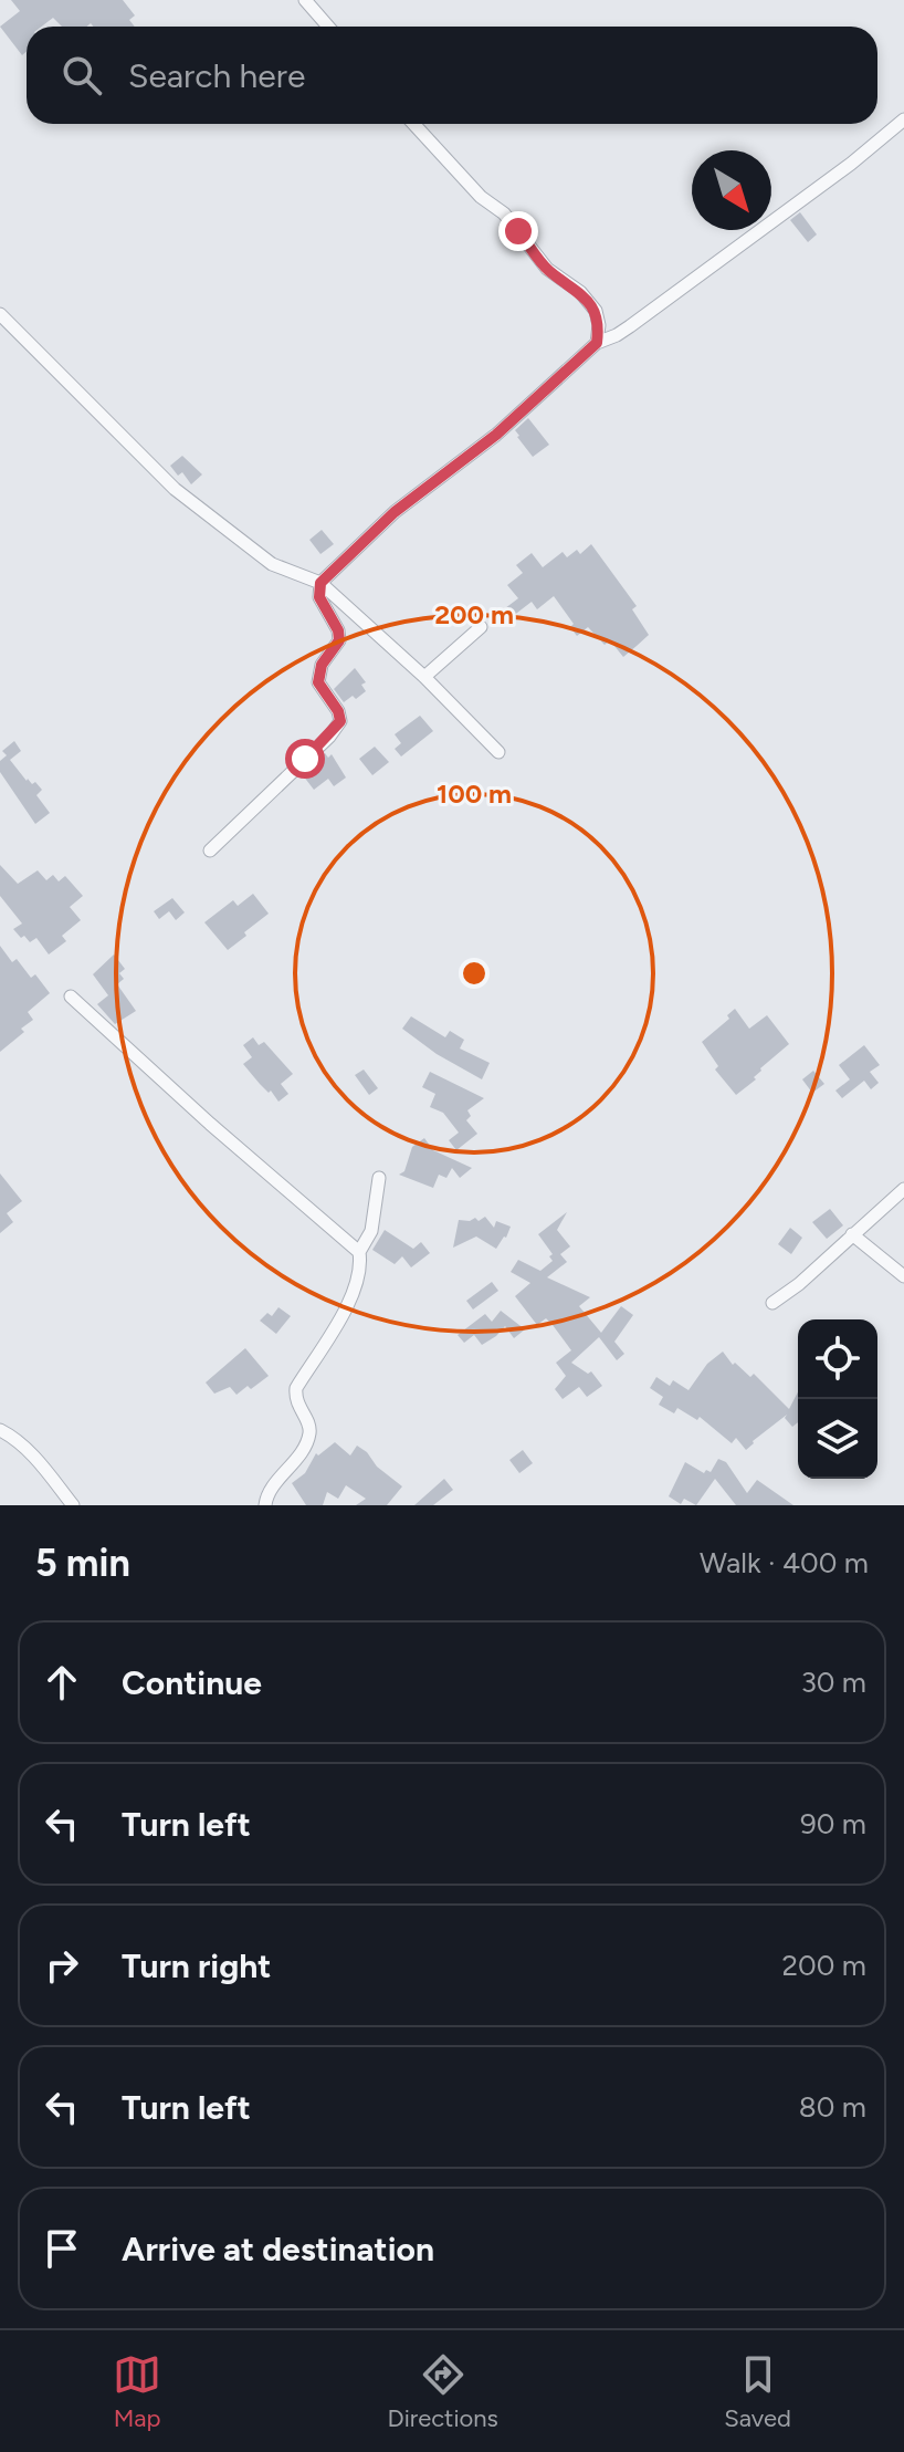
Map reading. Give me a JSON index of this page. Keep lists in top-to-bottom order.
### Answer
{
  "north": "bottom right",
  "page": {
    "search": "Search here",
    "heading": ["5 min", "Walk · 400 m"],
    "list": [
      ["Continue", "30 m"],
      ["Turn left", "90 m"],
      ["Turn right", "200 m"],
      ["Turn left", "80 m"],
      "Arrive at destination"
    ],
    "nav": ["Map", "Directions", "Saved"]
  },
  "rings": ["200 m", "100 m"]
}
